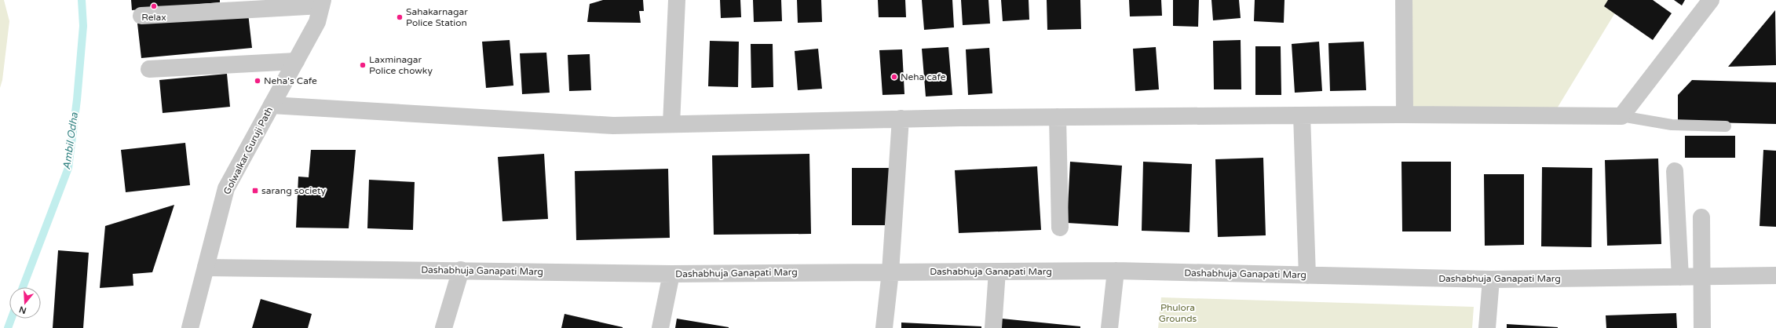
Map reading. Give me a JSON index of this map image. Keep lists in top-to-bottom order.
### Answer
{
  "streets": {
    "street": ["Golwalkar Guruji Path", "Dashabhuja Ganapati Marg"]
  },
  "crossings": [
    ["Golwalkar Guruji Path", "Dashabhuja Ganapati Marg"]
  ],
  "water": ["Ambil Odha"],
  "parks": ["Phulora Grounds"],
  "places": {
    "other": [
      "Relax",
      "Sahakarnagar Police Station",
      "Laxminagar Police chowky",
      "Neha cafe",
      "Neha's Cafe"
    ],
    "transit": ["sarang society"]
  },
  "north": "bottom"
}
